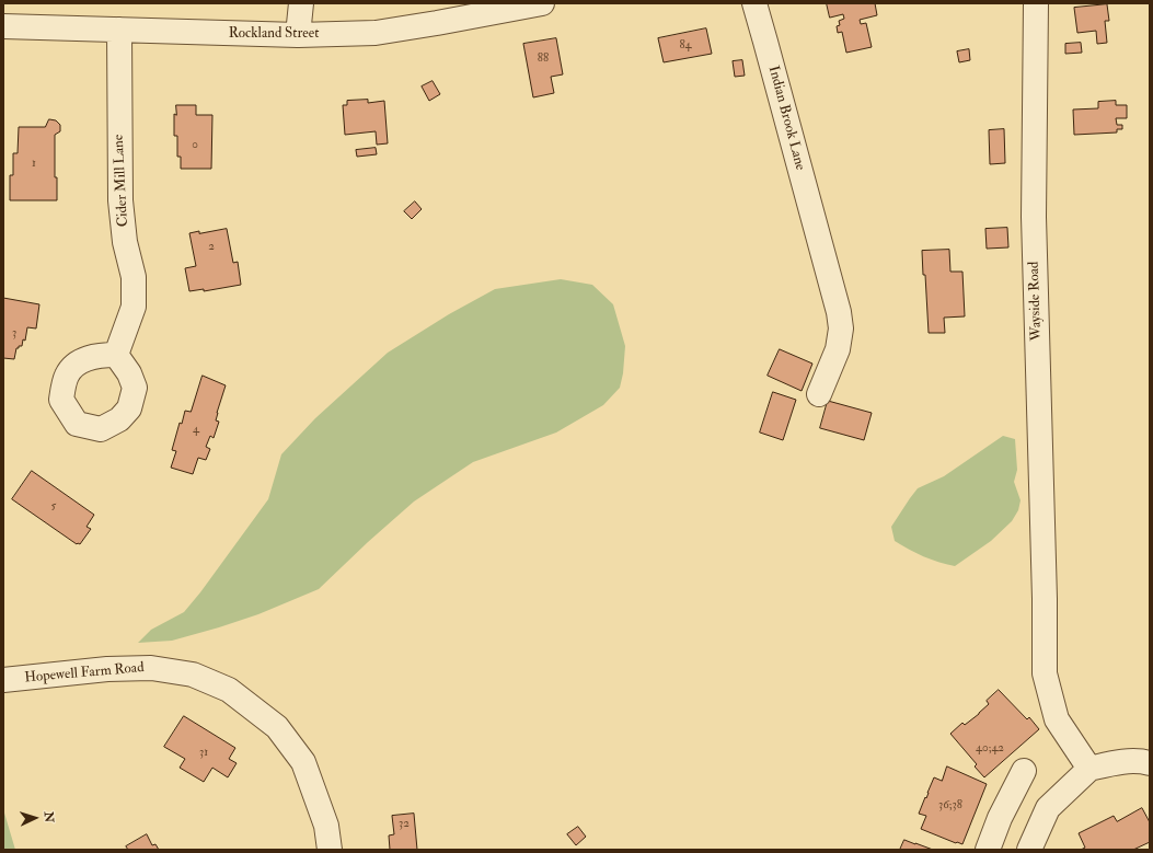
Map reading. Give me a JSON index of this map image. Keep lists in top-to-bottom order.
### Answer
{
  "streets": {
    "street": [
      "Rockland Street",
      "Indian Brook Lane",
      "Cider Mill Lane",
      "Wayside Road",
      "Hopewell Farm Road"
    ]
  },
  "crossings": [
    ["Rockland Street", "Cider Mill Lane"]
  ],
  "house_numbers": [
    "84",
    "88",
    "0",
    "1",
    "2",
    "3",
    "4",
    "5",
    "40;42",
    "31",
    "36;38",
    "32"
  ],
  "north": "right"
}
